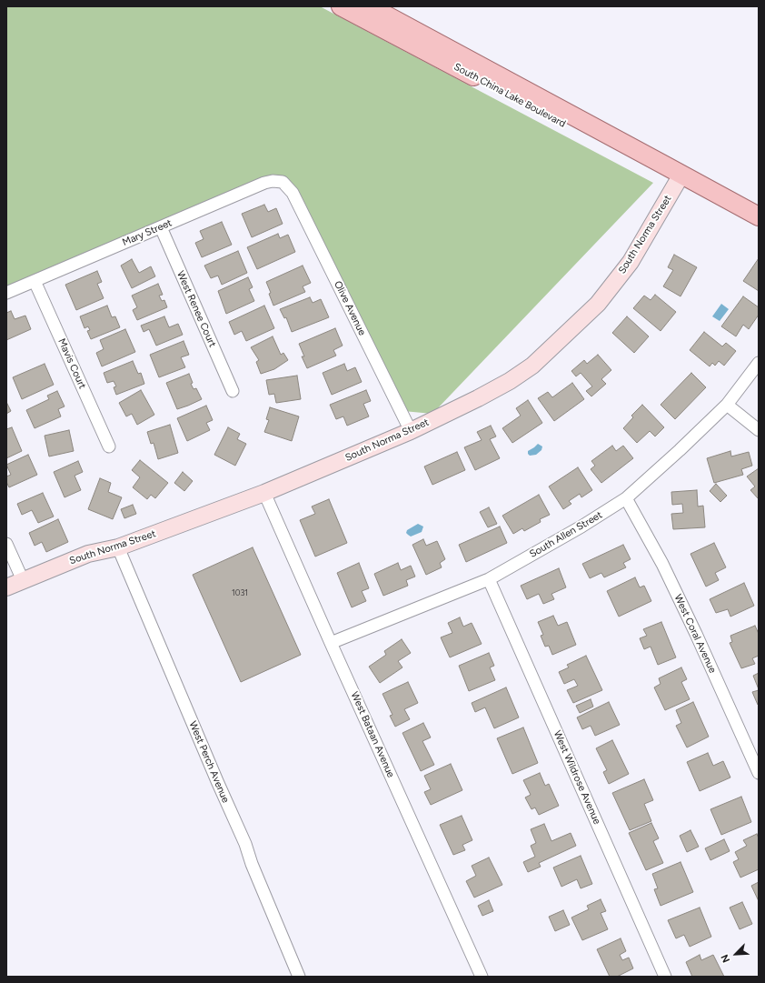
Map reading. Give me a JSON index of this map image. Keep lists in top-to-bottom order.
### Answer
{
  "streets": {
    "main road": ["South China Lake Boulevard"],
    "street": [
      "Mary Street",
      "South Norma Street",
      "Olive Avenue",
      "West Renee Court",
      "Mavis Court",
      "South Allen Street",
      "West Coral Avenue",
      "West Bataan Avenue",
      "West Perch Avenue",
      "West Wildrose Avenue"
    ]
  },
  "crossings": [
    ["South China Lake Boulevard", "South Norma Street"],
    ["Mary Street", "Olive Avenue"],
    ["Mary Street", "West Renee Court"],
    ["Mary Street", "Mavis Court"],
    ["South Norma Street", "Olive Avenue"],
    ["South Norma Street", "West Bataan Avenue"],
    ["South Norma Street", "West Perch Avenue"],
    ["South Allen Street", "West Coral Avenue"],
    ["South Allen Street", "West Bataan Avenue"],
    ["South Allen Street", "West Wildrose Avenue"]
  ],
  "house_numbers": ["1031"],
  "north": "bottom left"
}
